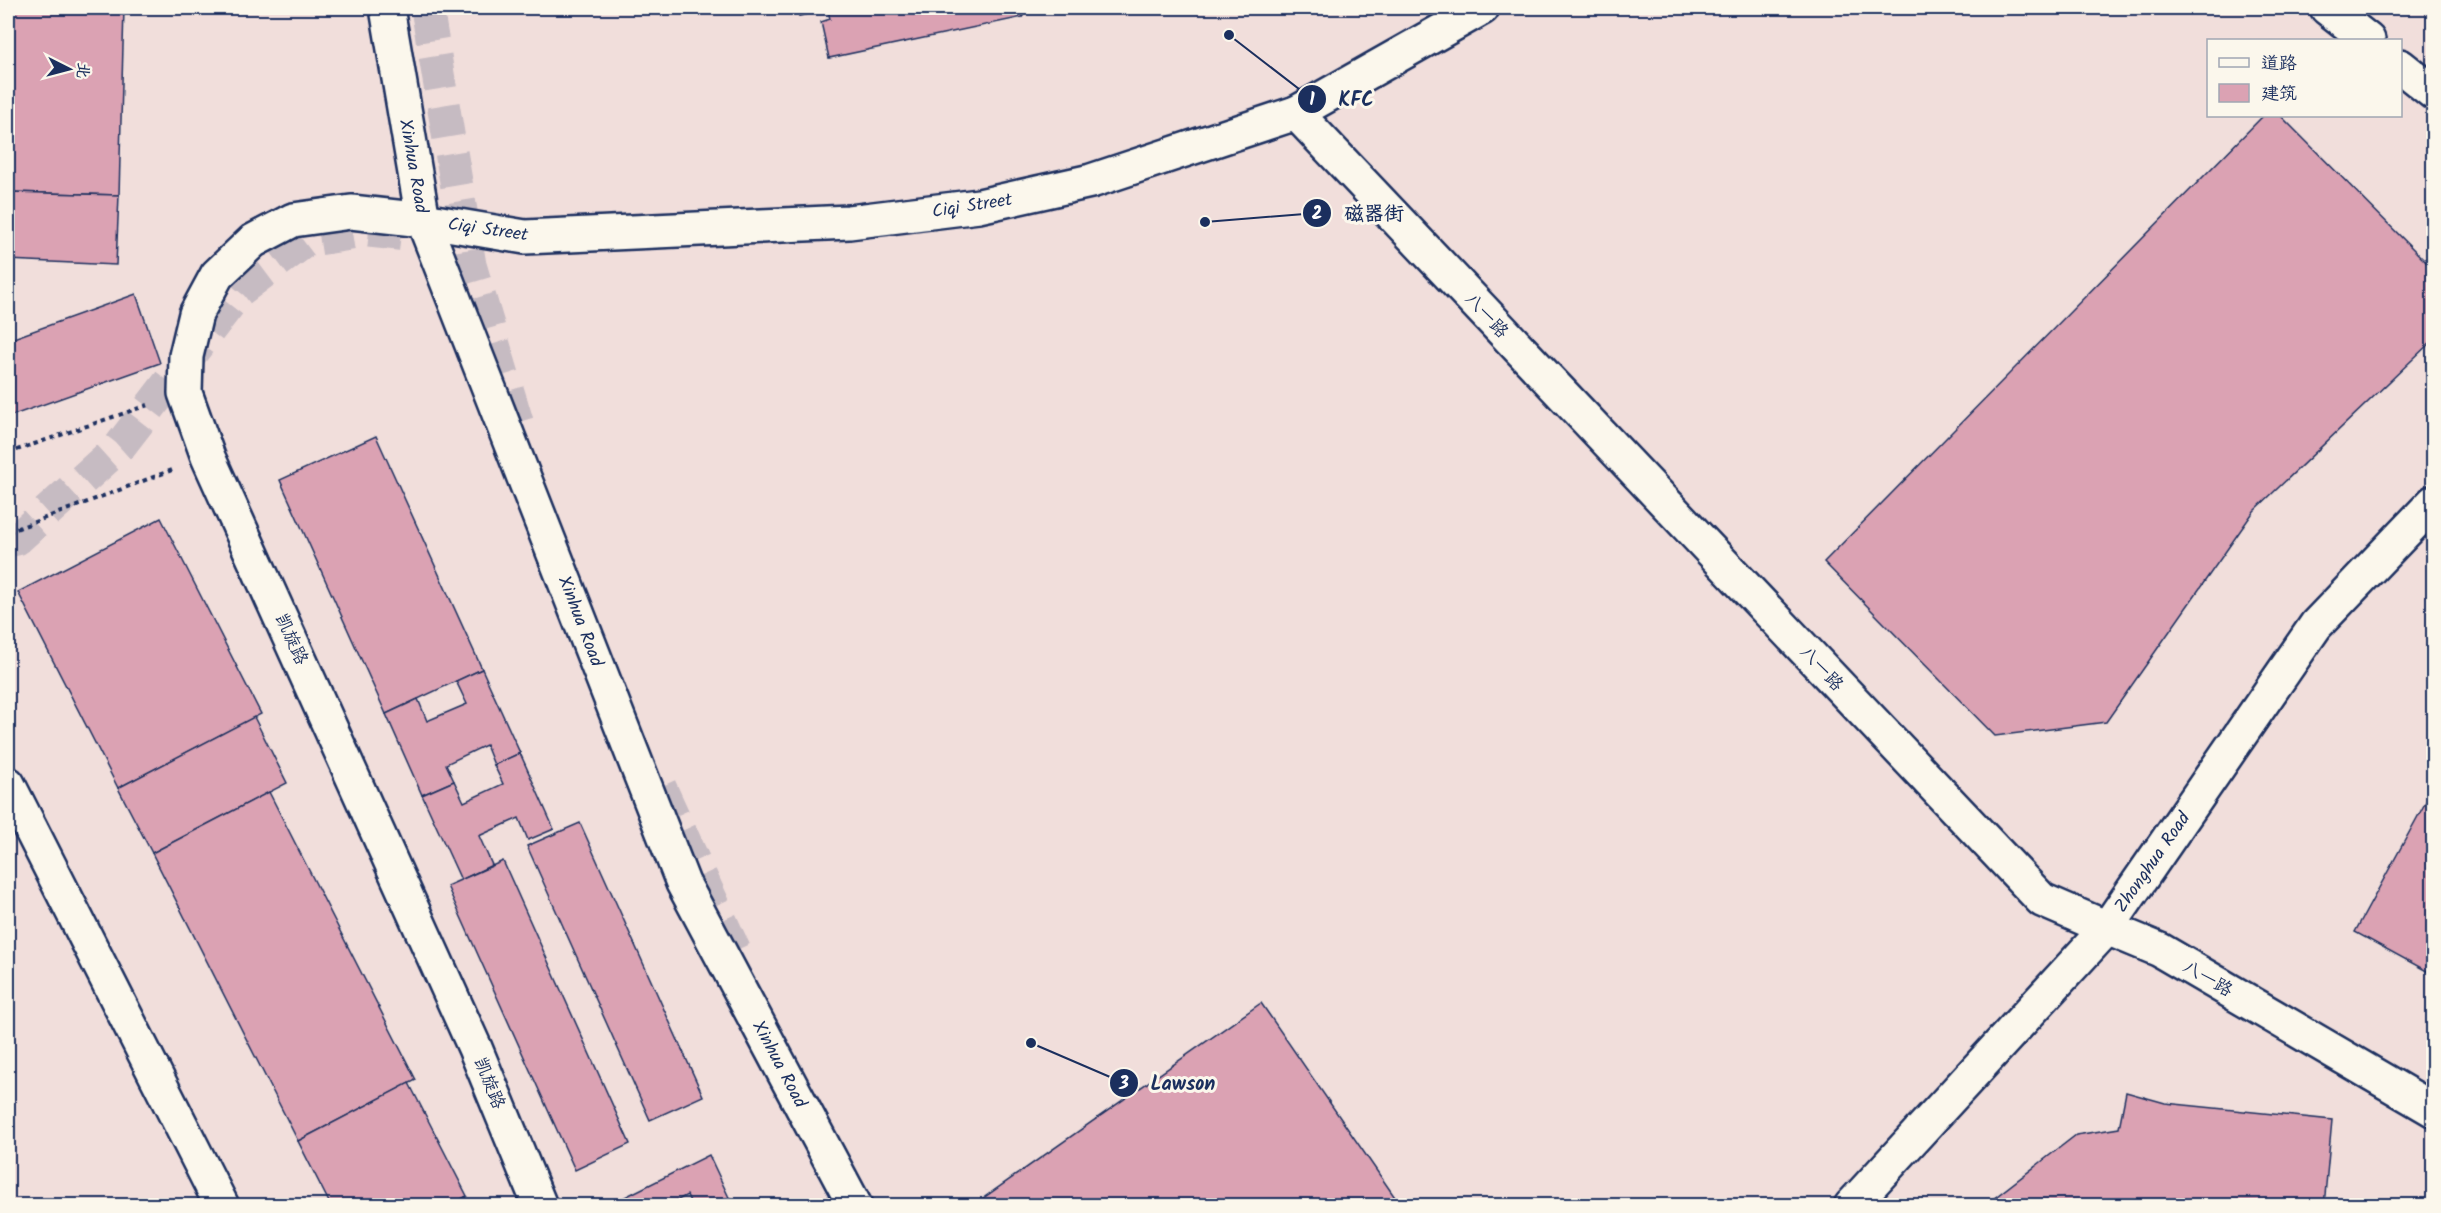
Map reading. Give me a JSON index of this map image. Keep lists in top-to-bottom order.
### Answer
{
  "streets": {
    "street": [
      "Xinhua Road",
      "Ciqi Street",
      "八一路",
      "凯旋路",
      "Zhonghua Road"
    ]
  },
  "crossings": [
    ["Xinhua Road", "Ciqi Street"],
    ["Xinhua Road", "凯旋路"],
    ["Ciqi Street", "八一路"],
    ["Ciqi Street", "凯旋路"],
    ["八一路", "Zhonghua Road"]
  ],
  "places": ["KFC", "磁器街", "Lawson"],
  "legend": ["道路", "建筑"],
  "north": "right"
}
